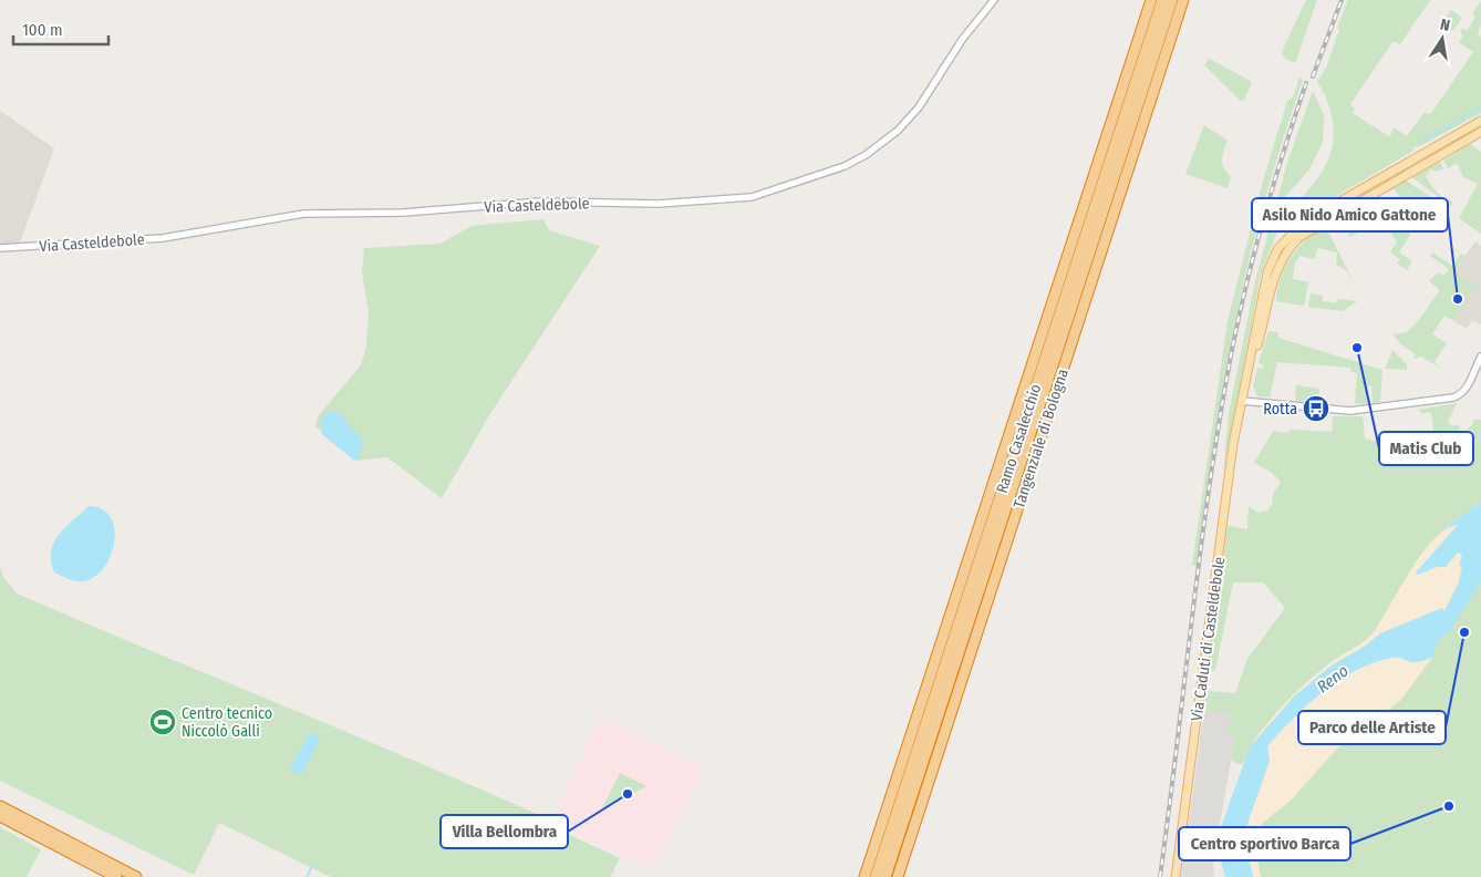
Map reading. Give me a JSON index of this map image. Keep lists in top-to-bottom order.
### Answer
{
  "streets": {
    "highway": ["Ramo Casalecchio", "Tangenziale di Bologna"],
    "main road": ["Via Caduti di Casteldebole"],
    "street": ["Via Casteldebole"]
  },
  "water": ["Reno"],
  "places": {
    "other": [
      "Asilo Nido Amico Gattone",
      "Matis Club",
      "Parco delle Artiste",
      "Villa Bellombra",
      "Centro sportivo Barca"
    ],
    "bus stop": ["Rotta"],
    "sports": ["Centro tecnico Niccolò Galli"]
  },
  "scale_bar": "100 m",
  "north": "top"
}
